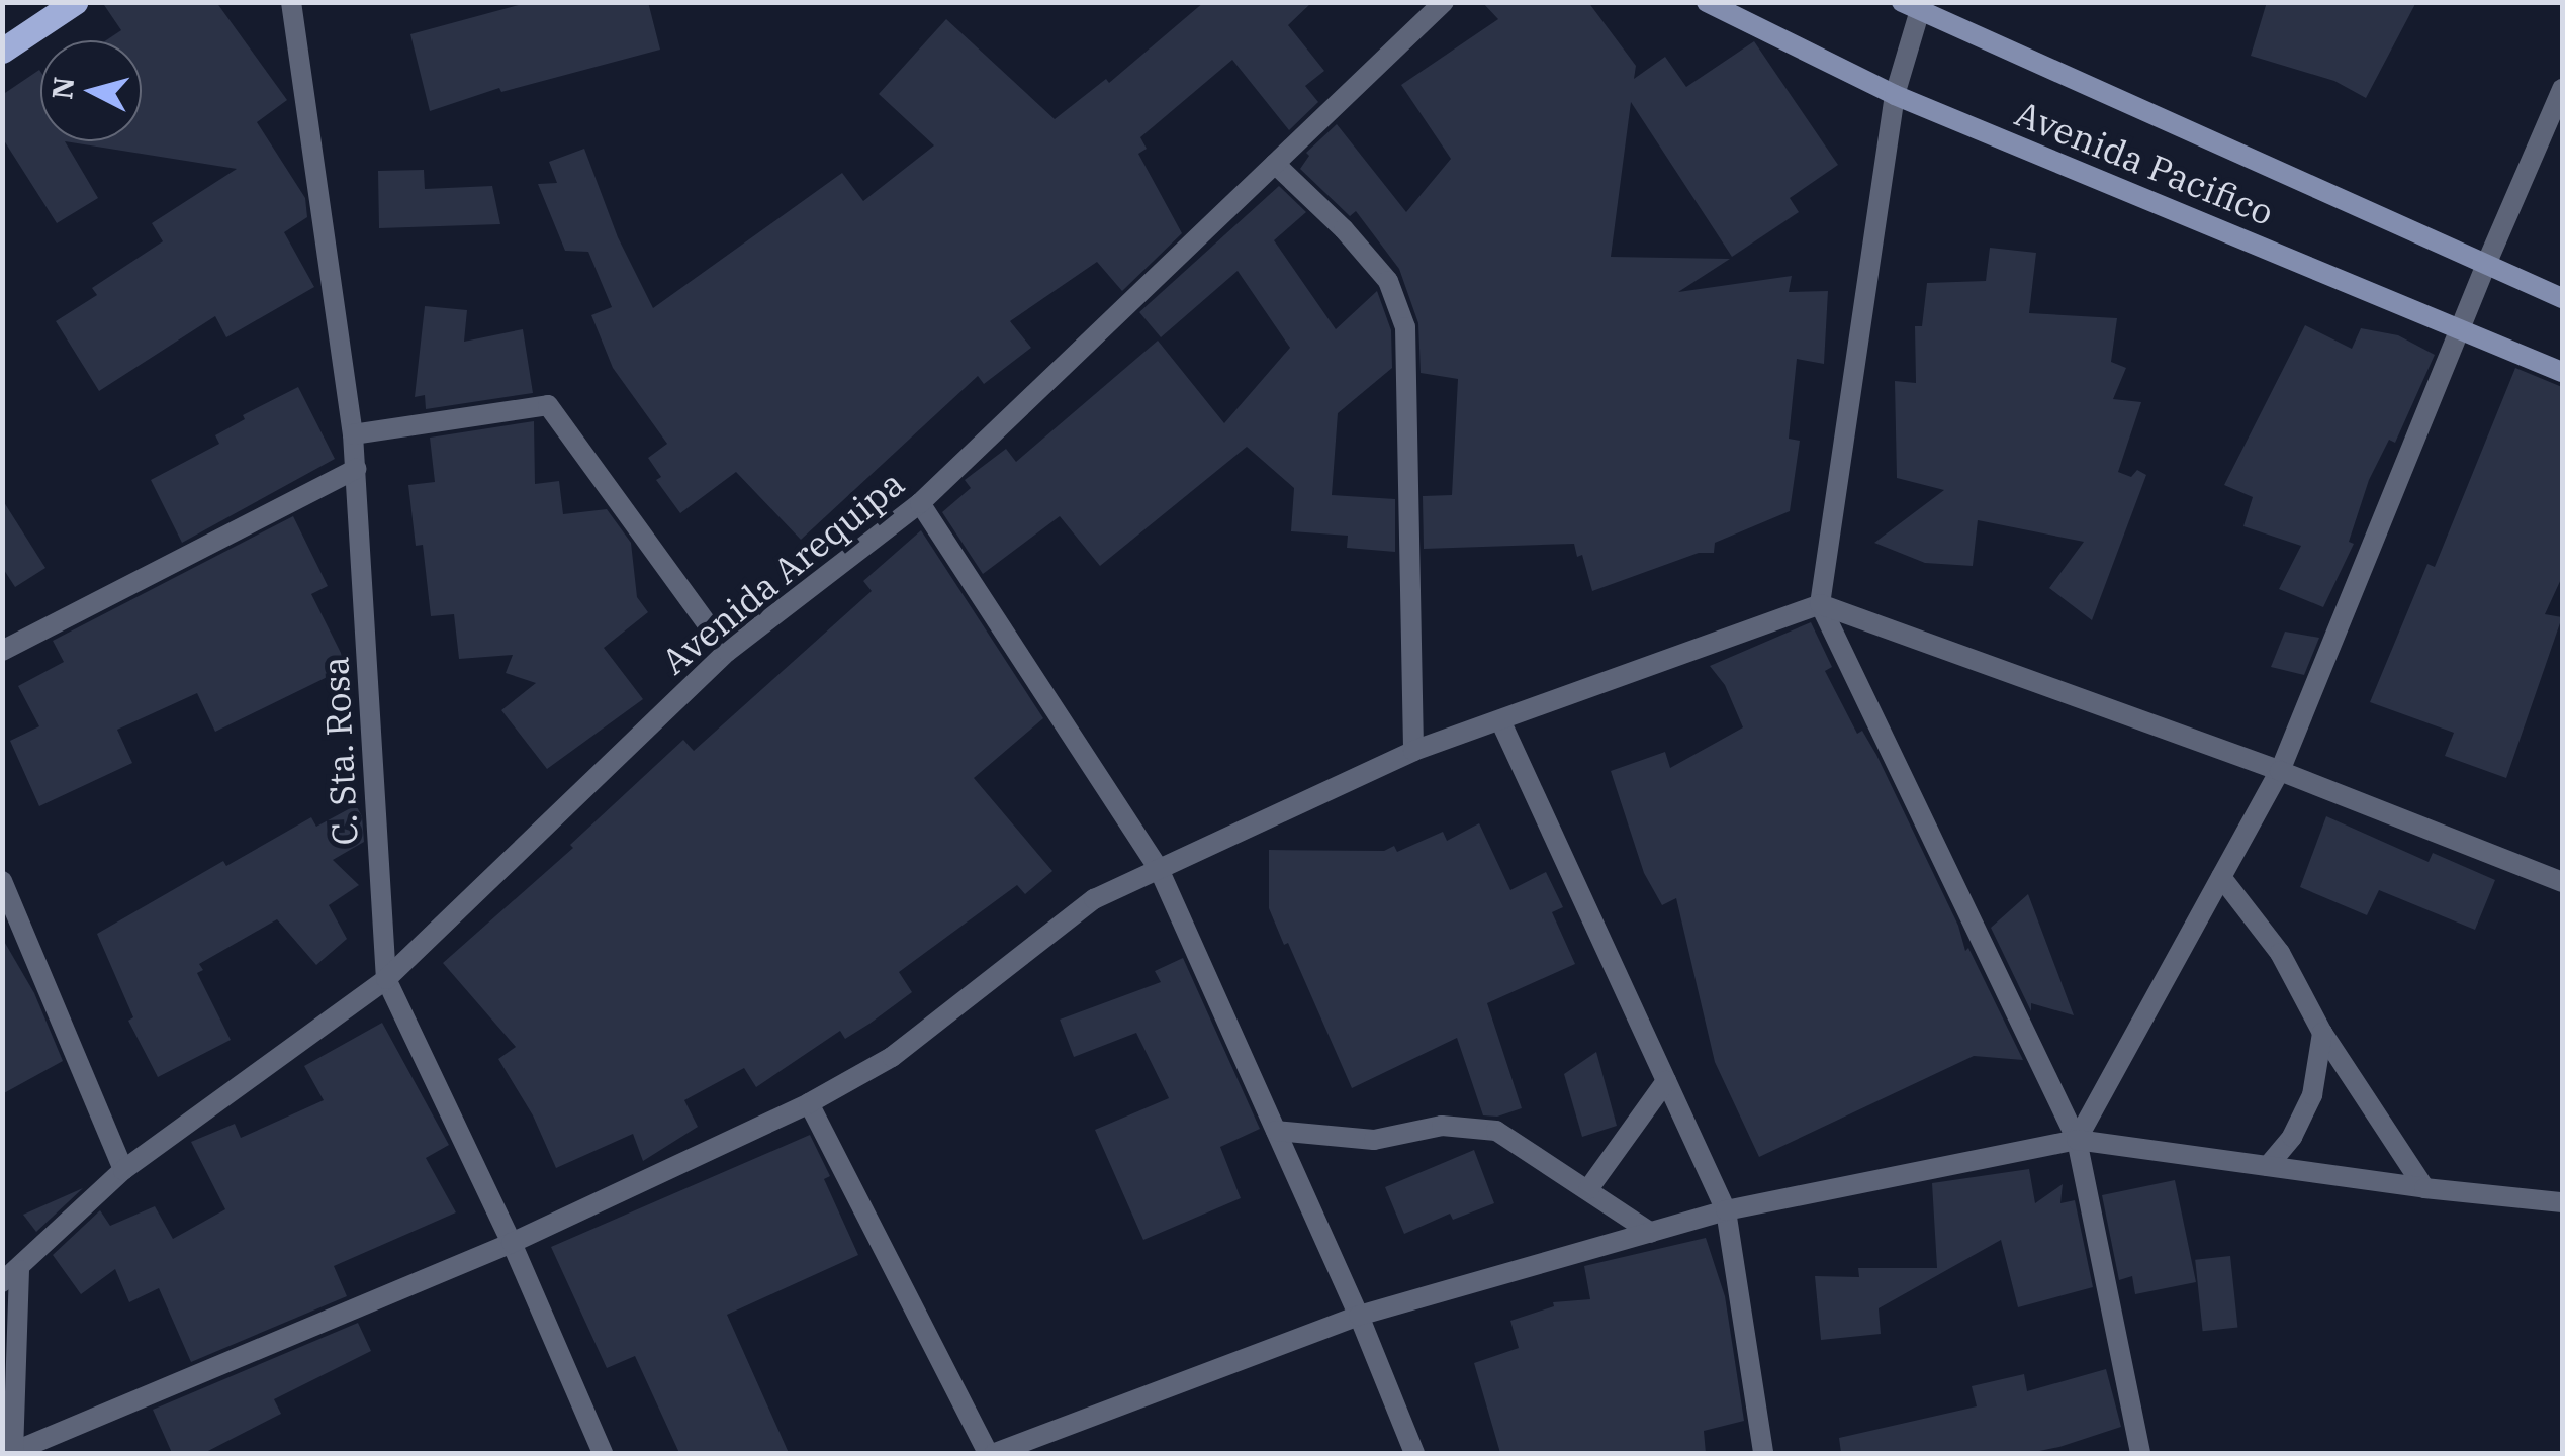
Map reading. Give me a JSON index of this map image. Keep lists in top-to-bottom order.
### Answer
{
  "streets": {
    "main road": ["Avenida Pacifico"],
    "street": ["Avenida Arequipa", "C. Sta. Rosa"]
  },
  "crossings": [
    ["Avenida Arequipa", "C. Sta. Rosa"]
  ],
  "north": "left"
}
